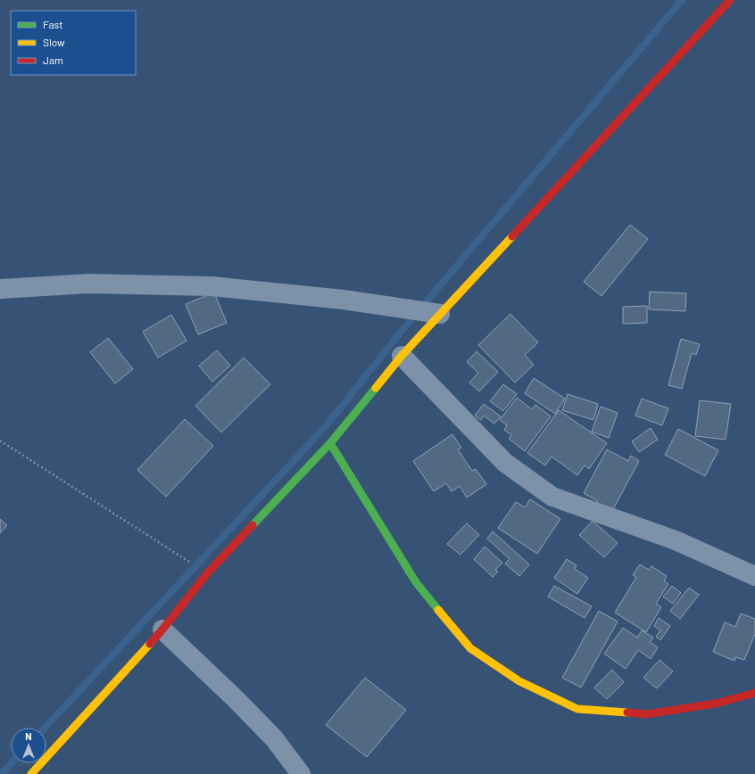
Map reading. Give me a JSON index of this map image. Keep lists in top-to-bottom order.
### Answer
{
  "legend": ["Fast", "Slow", "Jam"],
  "north": "top"
}
